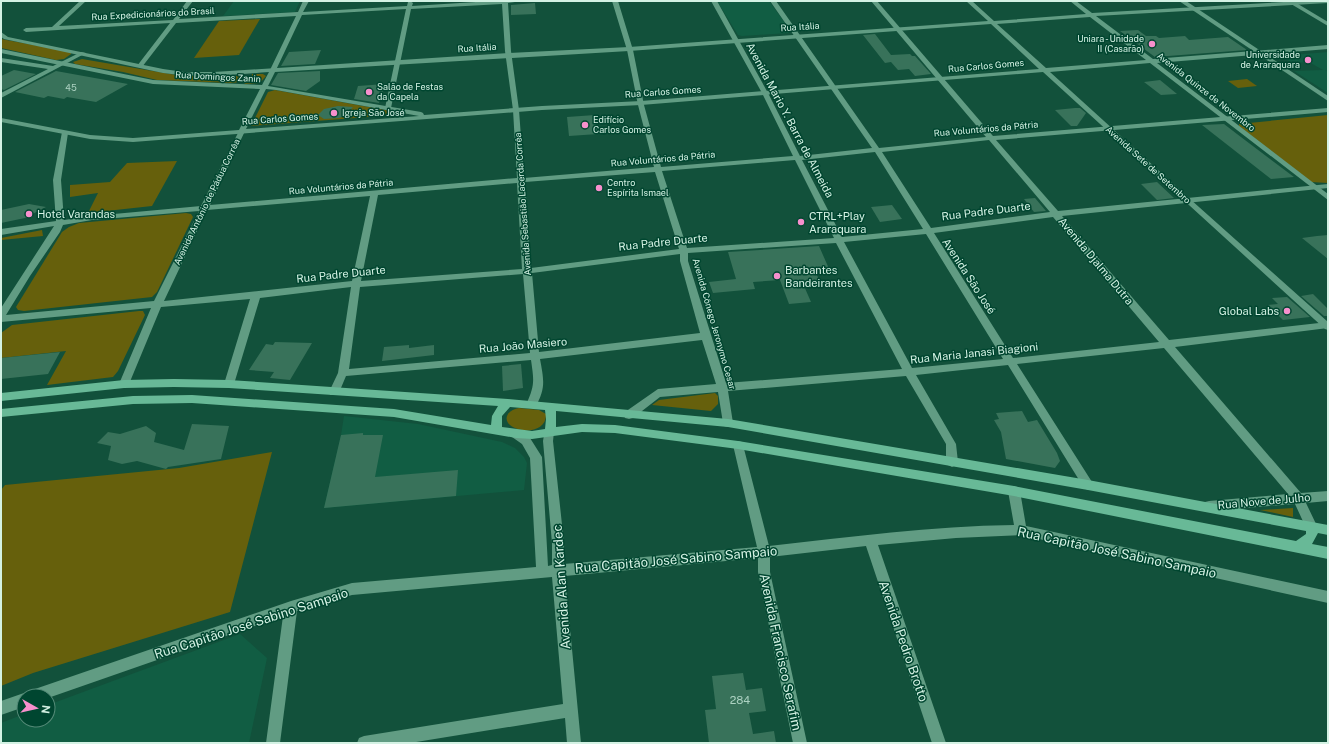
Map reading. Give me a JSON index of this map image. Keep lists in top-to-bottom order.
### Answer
{
  "streets": {
    "street": [
      "Rua Expedicionários do Brasil",
      "Rua Itália",
      "Rua Carlos Gomes",
      "Rua Domingos Zanin",
      "Avenida Quinze de Novembro",
      "Avenida Mario Y. Barra de Almeida",
      "Rua Voluntários da Pátria",
      "Avenida Sete de Setembro",
      "Avenida Antônio de Pádua Corrêa",
      "Avenida Sebastião Lacerda Corrêa",
      "Rua Padre Duarte",
      "Avenida Djalma Dutra",
      "Avenida São José",
      "Avenida Cônego Jeronymo Cesar",
      "Rua João Masiero",
      "Rua Maria Janasi Biagioni",
      "Rua Nove de Julho",
      "Rua Capitão José Sabino Sampaio",
      "Avenida Alan Kardec",
      "Avenida Pedro Brotto",
      "Avenida Francisco Serafim"
    ]
  },
  "crossings": [
    ["Rua Expedicionários do Brasil", "Avenida Antônio de Pádua Corrêa"],
    ["Rua Expedicionários do Brasil", "Avenida Sebastião Lacerda Corrêa"],
    ["Rua Itália", "Rua Domingos Zanin"],
    ["Rua Itália", "Avenida Quinze de Novembro"],
    ["Rua Itália", "Avenida Mario Y. Barra de Almeida"],
    ["Rua Itália", "Avenida Sete de Setembro"],
    ["Rua Itália", "Avenida Antônio de Pádua Corrêa"],
    ["Rua Itália", "Avenida Sebastião Lacerda Corrêa"],
    ["Rua Itália", "Avenida Djalma Dutra"],
    ["Rua Itália", "Avenida São José"],
    ["Rua Itália", "Avenida Cônego Jeronymo Cesar"],
    ["Rua Carlos Gomes", "Rua Domingos Zanin"],
    ["Rua Carlos Gomes", "Avenida Quinze de Novembro"],
    ["Rua Carlos Gomes", "Avenida Mario Y. Barra de Almeida"],
    ["Rua Carlos Gomes", "Avenida Sete de Setembro"],
    ["Rua Carlos Gomes", "Avenida Antônio de Pádua Corrêa"],
    ["Rua Carlos Gomes", "Avenida Sebastião Lacerda Corrêa"],
    ["Rua Carlos Gomes", "Avenida Djalma Dutra"],
    ["Rua Carlos Gomes", "Avenida São José"],
    ["Rua Carlos Gomes", "Avenida Cônego Jeronymo Cesar"],
    ["Rua Domingos Zanin", "Avenida Antônio de Pádua Corrêa"],
    ["Avenida Quinze de Novembro", "Rua Voluntários da Pátria"],
    ["Avenida Quinze de Novembro", "Rua Padre Duarte"],
    ["Avenida Mario Y. Barra de Almeida", "Rua Voluntários da Pátria"],
    ["Avenida Mario Y. Barra de Almeida", "Rua Padre Duarte"],
    ["Avenida Mario Y. Barra de Almeida", "Rua Maria Janasi Biagioni"],
    ["Rua Voluntários da Pátria", "Avenida Sete de Setembro"],
    ["Rua Voluntários da Pátria", "Avenida Antônio de Pádua Corrêa"],
    ["Rua Voluntários da Pátria", "Avenida Sebastião Lacerda Corrêa"],
    ["Rua Voluntários da Pátria", "Avenida Djalma Dutra"],
    ["Rua Voluntários da Pátria", "Avenida São José"],
    ["Rua Voluntários da Pátria", "Avenida Cônego Jeronymo Cesar"],
    ["Avenida Sete de Setembro", "Rua Padre Duarte"],
    ["Avenida Sete de Setembro", "Rua Maria Janasi Biagioni"],
    ["Avenida Antônio de Pádua Corrêa", "Rua Padre Duarte"],
    ["Avenida Sebastião Lacerda Corrêa", "Rua Padre Duarte"],
    ["Avenida Sebastião Lacerda Corrêa", "Rua João Masiero"],
    ["Rua Padre Duarte", "Avenida Djalma Dutra"],
    ["Rua Padre Duarte", "Avenida São José"],
    ["Rua Padre Duarte", "Avenida Cônego Jeronymo Cesar"],
    ["Avenida Djalma Dutra", "Rua Maria Janasi Biagioni"],
    ["Avenida Djalma Dutra", "Rua Nove de Julho"],
    ["Avenida São José", "Rua Maria Janasi Biagioni"],
    ["Avenida Cônego Jeronymo Cesar", "Rua João Masiero"],
    ["Avenida Cônego Jeronymo Cesar", "Rua Maria Janasi Biagioni"],
    ["Rua Capitão José Sabino Sampaio", "Avenida Alan Kardec"],
    ["Rua Capitão José Sabino Sampaio", "Avenida Pedro Brotto"],
    ["Rua Capitão José Sabino Sampaio", "Avenida Francisco Serafim"]
  ],
  "places": [
    "Uniara - Unidade II (Casarão)",
    "Universidade de Araraquara",
    "Salão de Festas da Capela",
    "Igreja São José",
    "Edifício Carlos Gomes",
    "Centro Espírita Ismael",
    "Hotel Varandas",
    "CTRL+Play Araraquara",
    "Barbantes Bandeirantes",
    "Global Labs"
  ],
  "house_numbers": ["45", "284"],
  "north": "right"
}
